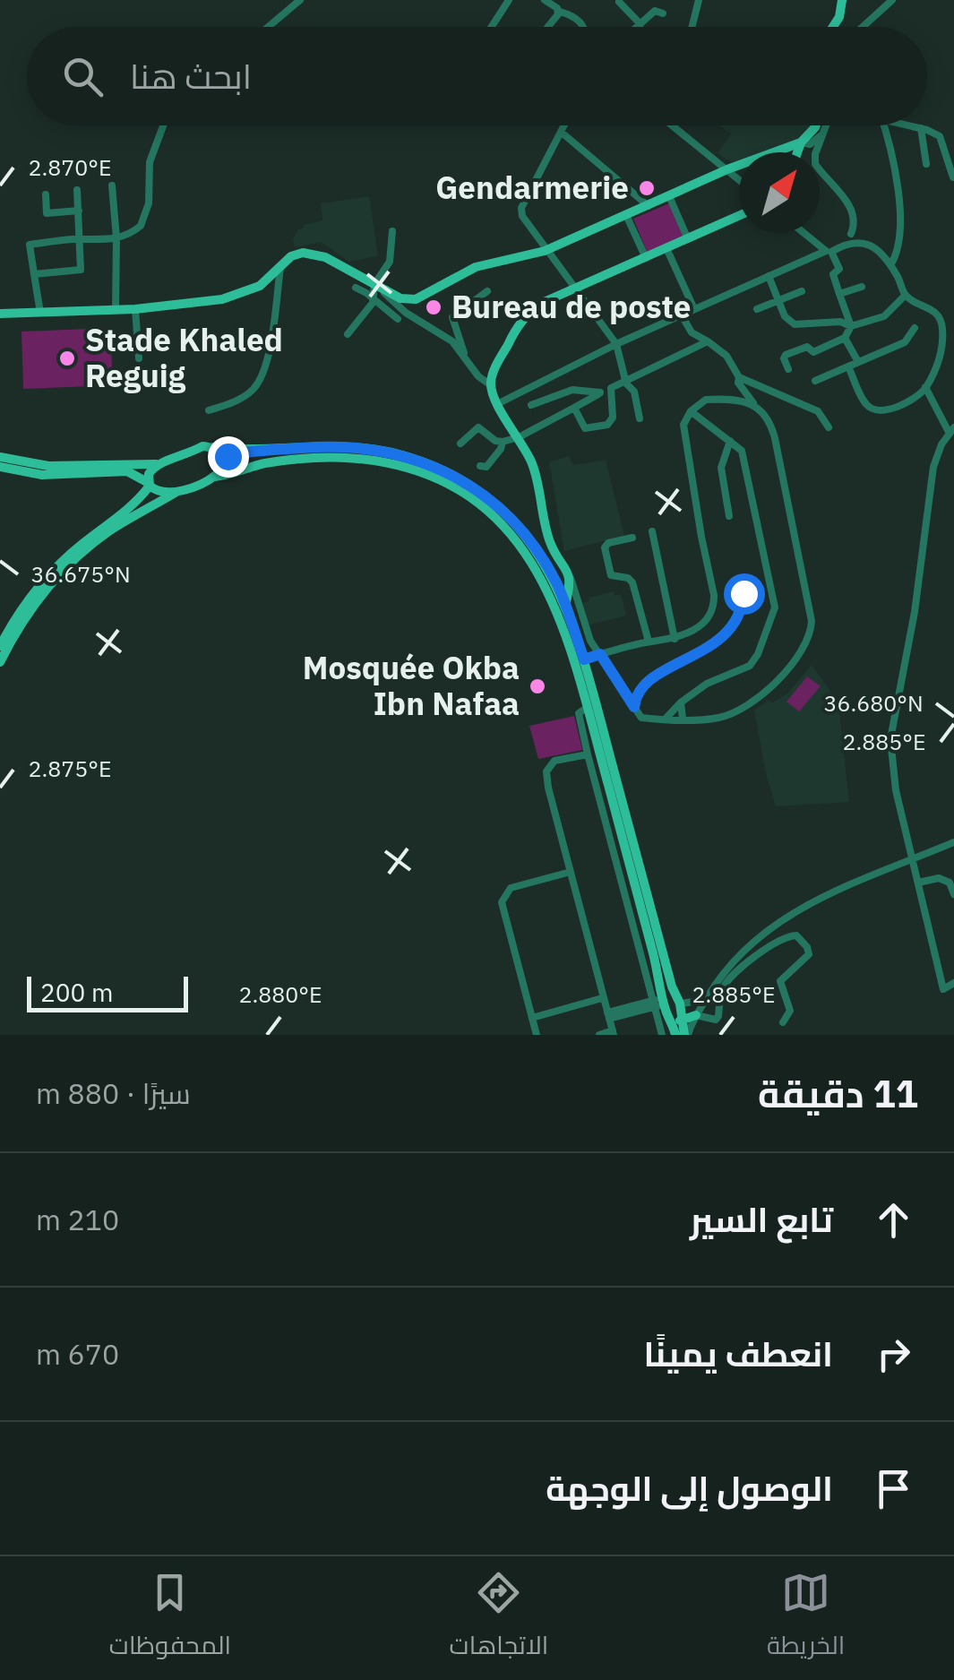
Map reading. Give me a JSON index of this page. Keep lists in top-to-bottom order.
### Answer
{
  "places": [
    "Gendarmerie",
    "Bureau de poste",
    "Stade Khaled Reguig",
    "Mosquée Okba Ibn Nafaa"
  ],
  "scale_bar": "200 m",
  "north": "top right",
  "page": {
    "search": "ابحث هنا",
    "scale": "200 m",
    "heading": ["11 دقيقة", "سيرًا · 880 m"],
    "list": [
      ["تابع السير", "210 m"],
      ["انعطف يمينًا", "670 m"],
      "الوصول إلى الوجهة"
    ],
    "nav": ["الخريطة", "الاتجاهات", "المحفوظات"]
  },
  "coordinates": [
    "2.870°E",
    "36.675°N",
    "36.680°N",
    "2.885°E",
    "2.875°E",
    "2.880°E"
  ]
}
